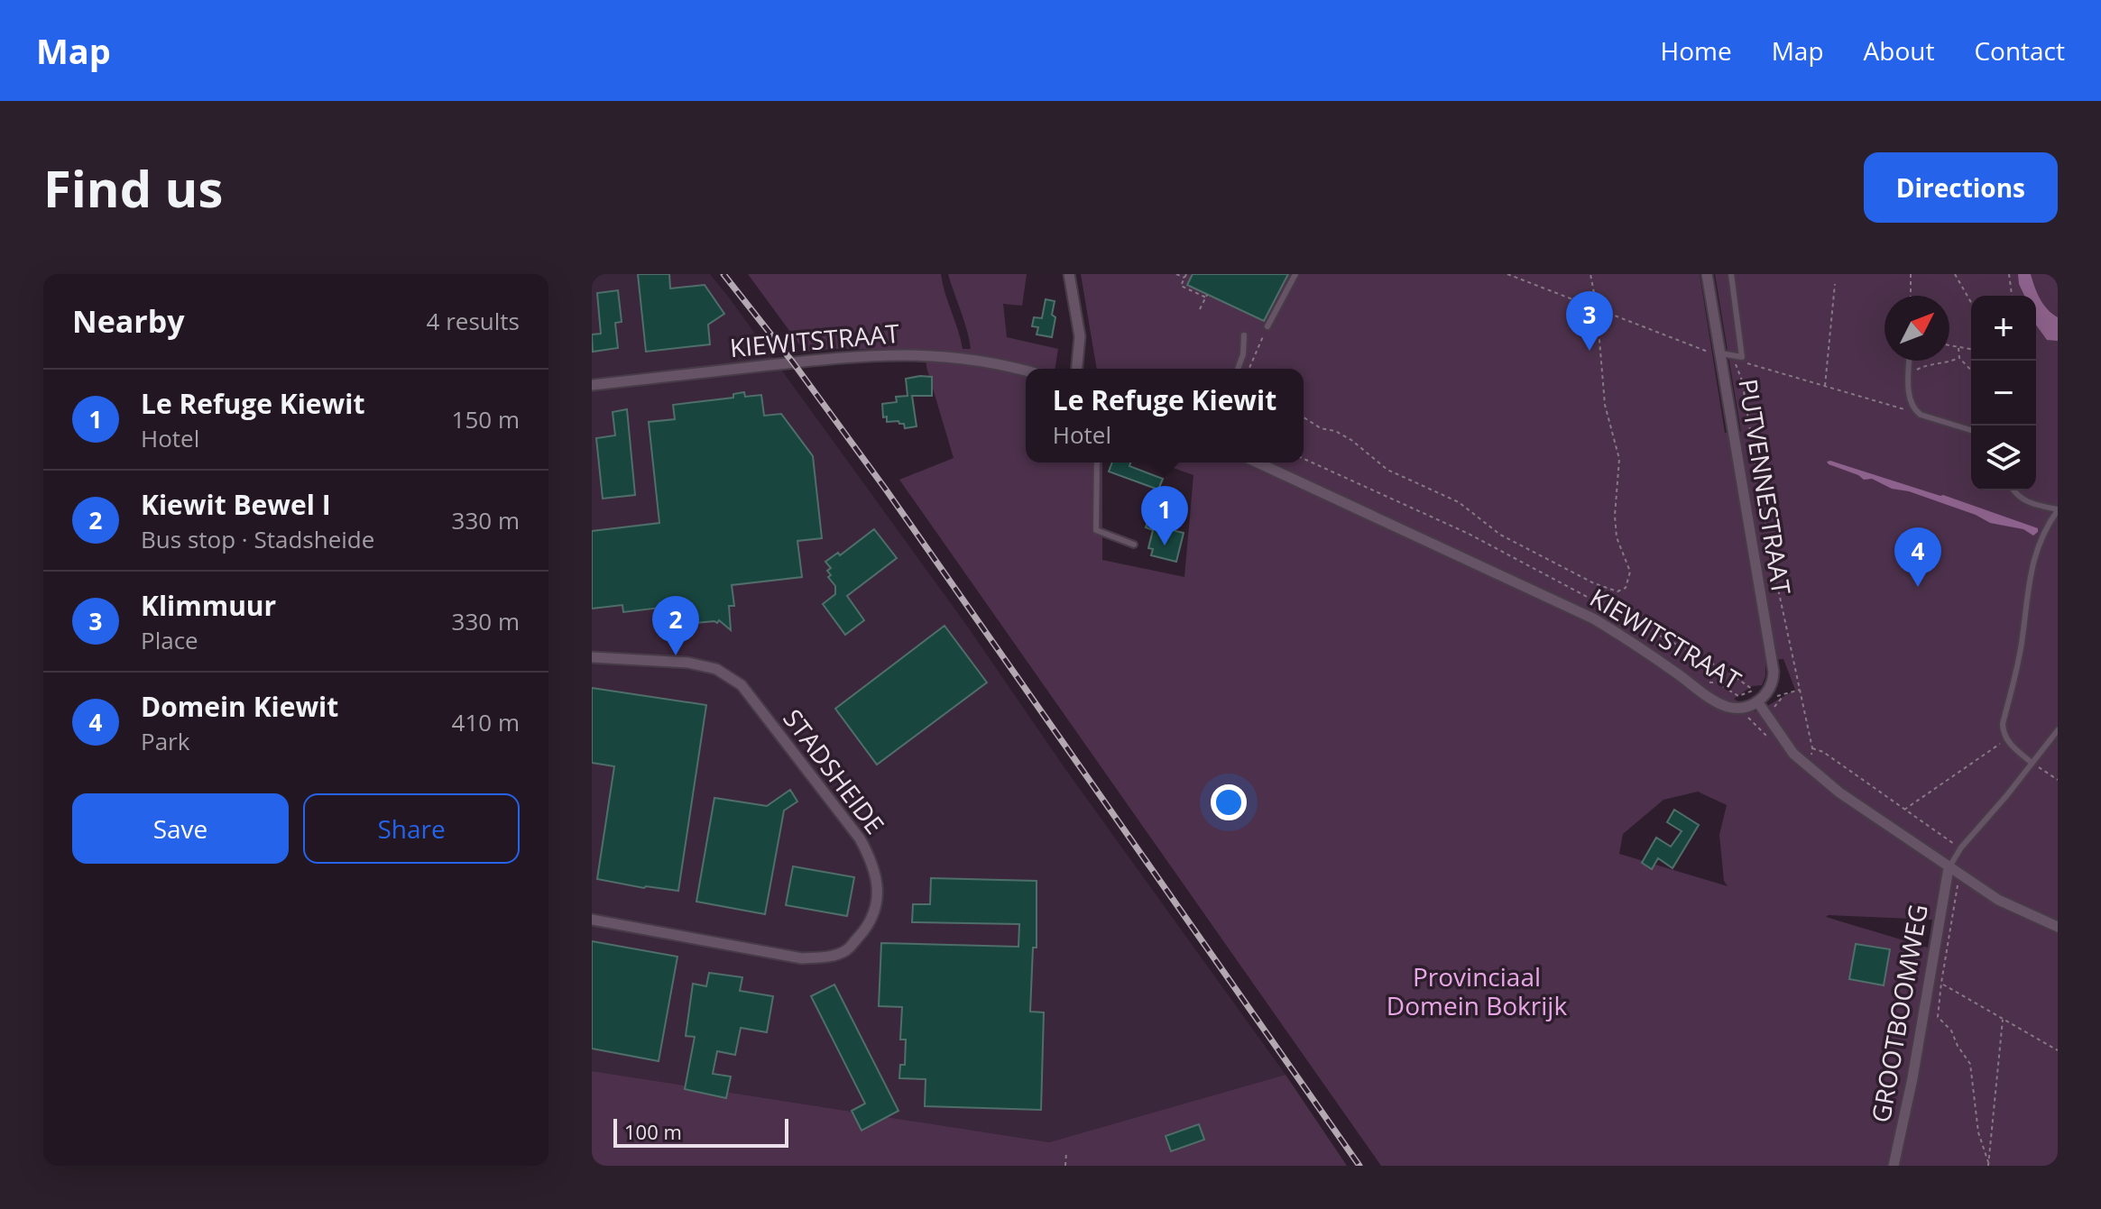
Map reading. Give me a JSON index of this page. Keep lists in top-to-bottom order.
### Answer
{
  "streets": {
    "street": [
      "KIEWITSTRAAT",
      "PUTVENNESTRAAT",
      "STADSHEIDE",
      "GROOTBOOMWEG"
    ]
  },
  "crossings": [
    ["KIEWITSTRAAT", "PUTVENNESTRAAT"],
    ["KIEWITSTRAAT", "GROOTBOOMWEG"]
  ],
  "parks": ["Provinciaal Domein Bokrijk"],
  "scale_bar": "100 m",
  "north": "top right",
  "page": {
    "header": "Map",
    "nav": [
      "Home",
      "Map",
      "About",
      "Contact"
    ],
    "buttons": [
      "Directions",
      ["Save", "Share"]
    ],
    "title": "Find us",
    "heading": ["Nearby", "4 results"],
    "pins": [
      "3",
      "1",
      "4",
      "2"
    ],
    "map_buttons": ["+", "−"],
    "list": [
      {
        "mark": "1",
        "name": "Le Refuge Kiewit",
        "note": "Hotel",
        "value": "150 m"
      },
      {
        "mark": "2",
        "name": "Kiewit Bewel I",
        "note": "Bus stop · Stadsheide",
        "value": "330 m"
      },
      {
        "mark": "3",
        "name": "Klimmuur",
        "note": "Place",
        "value": "330 m"
      },
      {
        "mark": "4",
        "name": "Domein Kiewit",
        "note": "Park",
        "value": "410 m"
      }
    ],
    "popup": ["Le Refuge Kiewit", "Hotel"],
    "scale": "100 m"
  }
}
